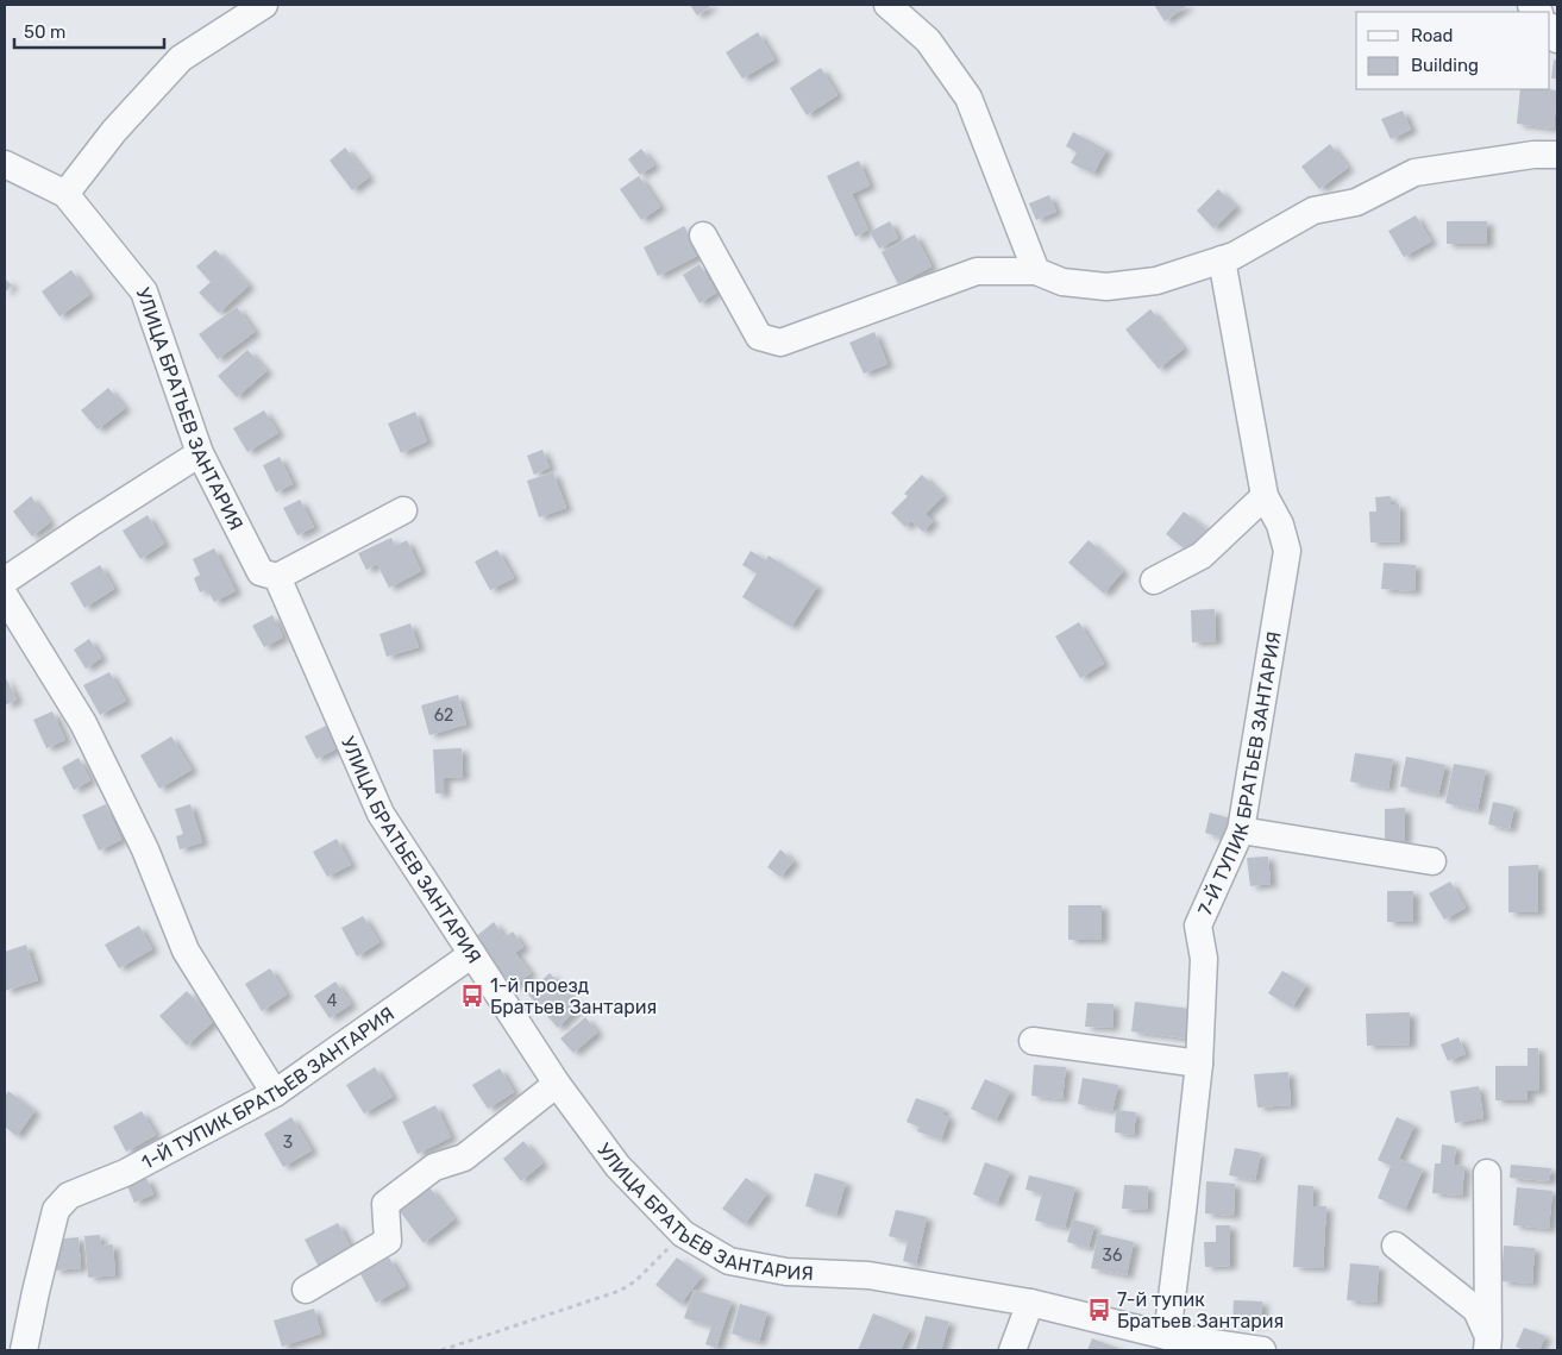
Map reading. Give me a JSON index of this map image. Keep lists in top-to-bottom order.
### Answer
{
  "streets": {
    "street": ["УЛИЦА БРАТЬЕВ ЗАНТАРИЯ", "7-Й ТУПИК БРАТЬЕВ ЗАНТАРИЯ", "1-Й ТУПИК БРАТЬЕВ ЗАНТАРИЯ"]
  },
  "crossings": [
    ["УЛИЦА БРАТЬЕВ ЗАНТАРИЯ", "7-Й ТУПИК БРАТЬЕВ ЗАНТАРИЯ"],
    ["УЛИЦА БРАТЬЕВ ЗАНТАРИЯ", "1-Й ТУПИК БРАТЬЕВ ЗАНТАРИЯ"]
  ],
  "places": {
    "bus stop": ["1-й проезд Братьев Зантария", "7-й тупик Братьев Зантария"]
  },
  "house_numbers": [
    "62",
    "4",
    "3",
    "36"
  ],
  "legend": ["Road", "Building"],
  "scale_bar": "50 m"
}
